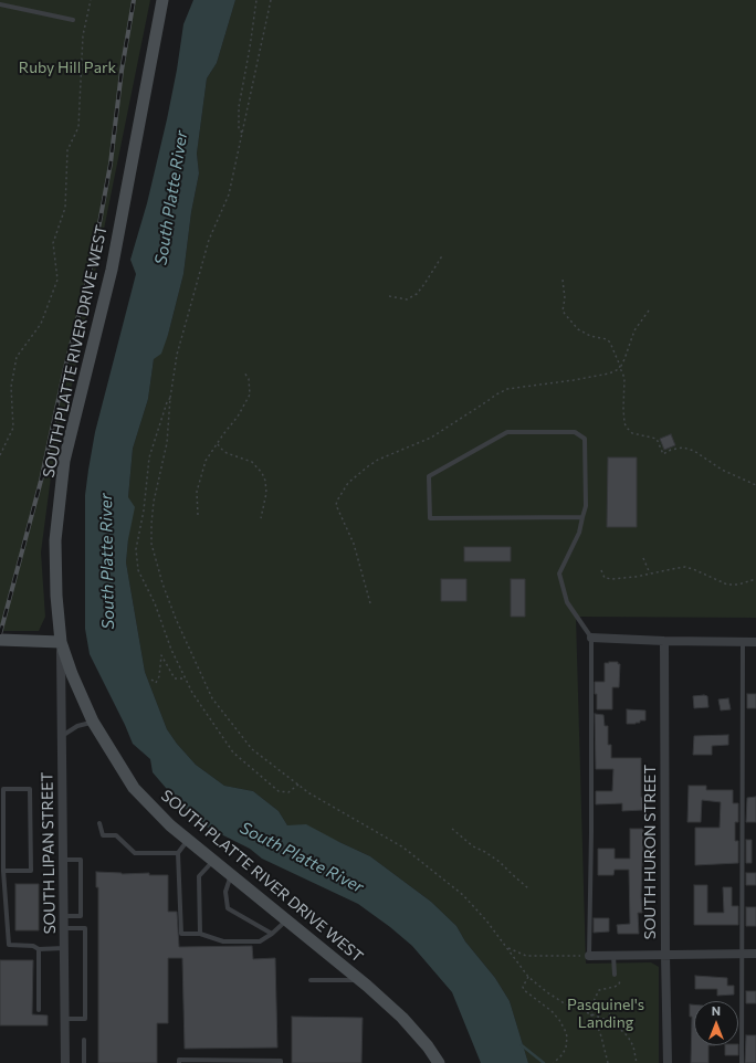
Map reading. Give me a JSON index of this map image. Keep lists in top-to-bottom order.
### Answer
{
  "streets": {
    "street": ["SOUTH PLATTE RIVER DRIVE WEST", "SOUTH HURON STREET", "SOUTH LIPAN STREET"]
  },
  "crossings": [
    ["SOUTH PLATTE RIVER DRIVE WEST", "SOUTH LIPAN STREET"]
  ],
  "water": ["South Platte River"],
  "parks": ["Ruby Hill Park", "Pasquinel's Landing"],
  "north": "top"
}
